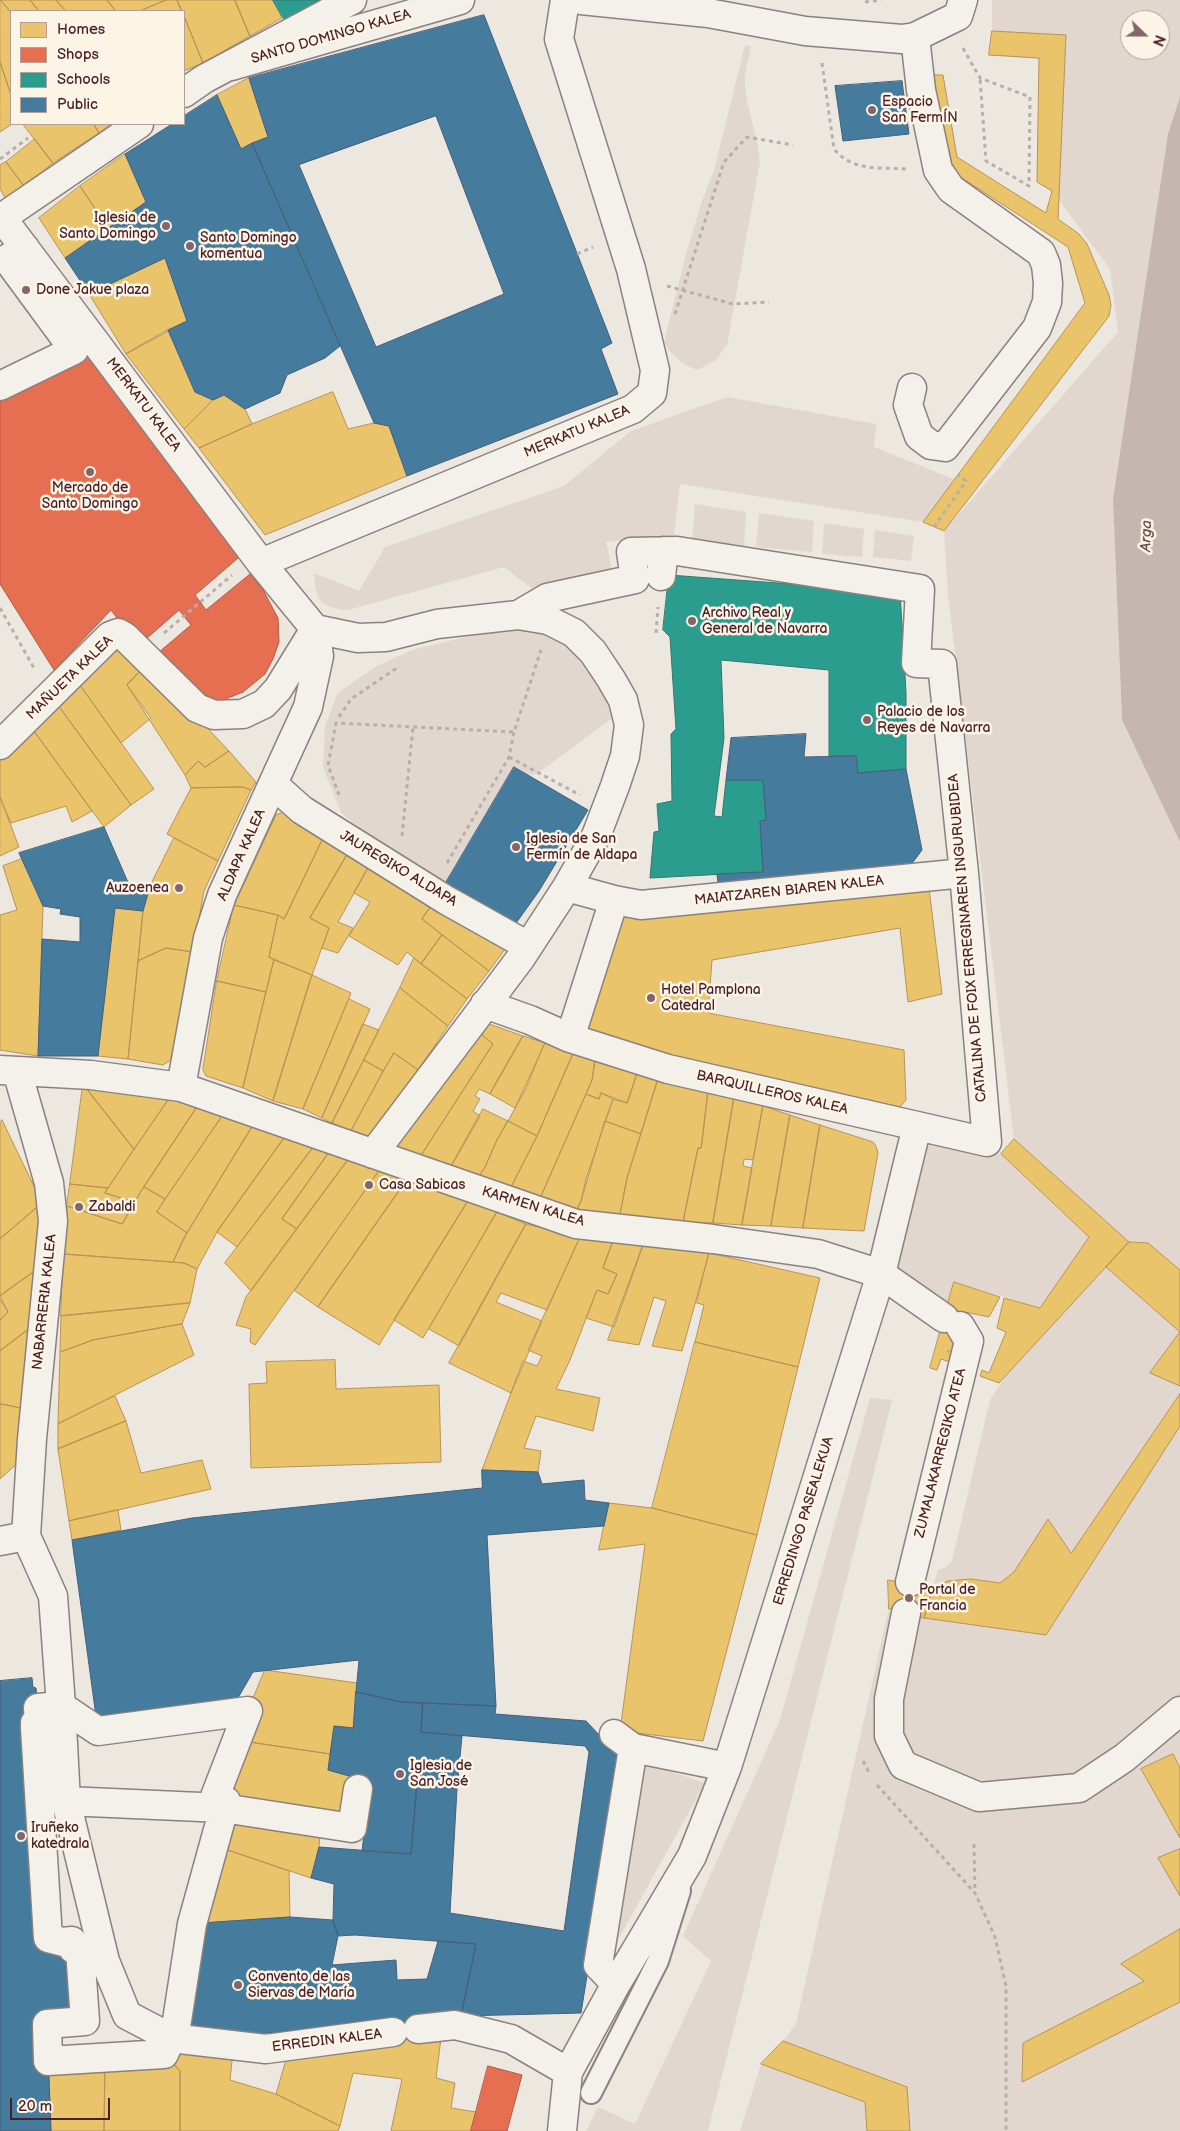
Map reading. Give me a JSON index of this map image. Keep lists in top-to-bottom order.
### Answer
{
  "streets": {
    "street": [
      "SANTO DOMINGO KALEA",
      "MERKATU KALEA",
      "MAÑUETA KALEA",
      "ALDAPA KALEA",
      "JAUREGIKO ALDAPA",
      "MAIATZAREN BIAREN KALEA",
      "CATALINA DE FOIX ERREGINAREN INGURUBIDEA",
      "BARQUILLEROS KALEA",
      "KARMEN KALEA",
      "NABARRERIA KALEA",
      "ZUMALAKARREGIKO ATEA",
      "ERREDINGO PASEALEKUA",
      "ERREDIN KALEA"
    ]
  },
  "crossings": [
    ["MERKATU KALEA", "MAÑUETA KALEA"],
    ["MERKATU KALEA", "ALDAPA KALEA"],
    ["MAÑUETA KALEA", "ALDAPA KALEA"],
    ["ALDAPA KALEA", "JAUREGIKO ALDAPA"],
    ["ALDAPA KALEA", "KARMEN KALEA"],
    ["ALDAPA KALEA", "NABARRERIA KALEA"],
    ["MAIATZAREN BIAREN KALEA", "CATALINA DE FOIX ERREGINAREN INGURUBIDEA"],
    ["CATALINA DE FOIX ERREGINAREN INGURUBIDEA", "BARQUILLEROS KALEA"],
    ["KARMEN KALEA", "NABARRERIA KALEA"],
    ["KARMEN KALEA", "ZUMALAKARREGIKO ATEA"],
    ["KARMEN KALEA", "ERREDINGO PASEALEKUA"],
    ["NABARRERIA KALEA", "ERREDIN KALEA"],
    ["ERREDINGO PASEALEKUA", "ERREDIN KALEA"]
  ],
  "water": ["Arga"],
  "places": [
    "Espacio San FermÍN",
    "Iglesia de Santo Domingo",
    "Santo Domingo komentua",
    "Done Jakue plaza",
    "Mercado de Santo Domingo",
    "Archivo Real y General de Navarra",
    "Palacio de los Reyes de Navarra",
    "Iglesia de San Fermín de Aldapa",
    "Auzoenea",
    "Hotel Pamplona Catedral",
    "Casa Sabicas",
    "Zabaldi",
    "Portal de Francia",
    "Iglesia de San José",
    "Iruñeko katedrala",
    "Convento de las Siervas de María"
  ],
  "legend": [
    "Homes",
    "Shops",
    "Schools",
    "Public"
  ],
  "scale_bar": "20 m",
  "north": "right"
}
